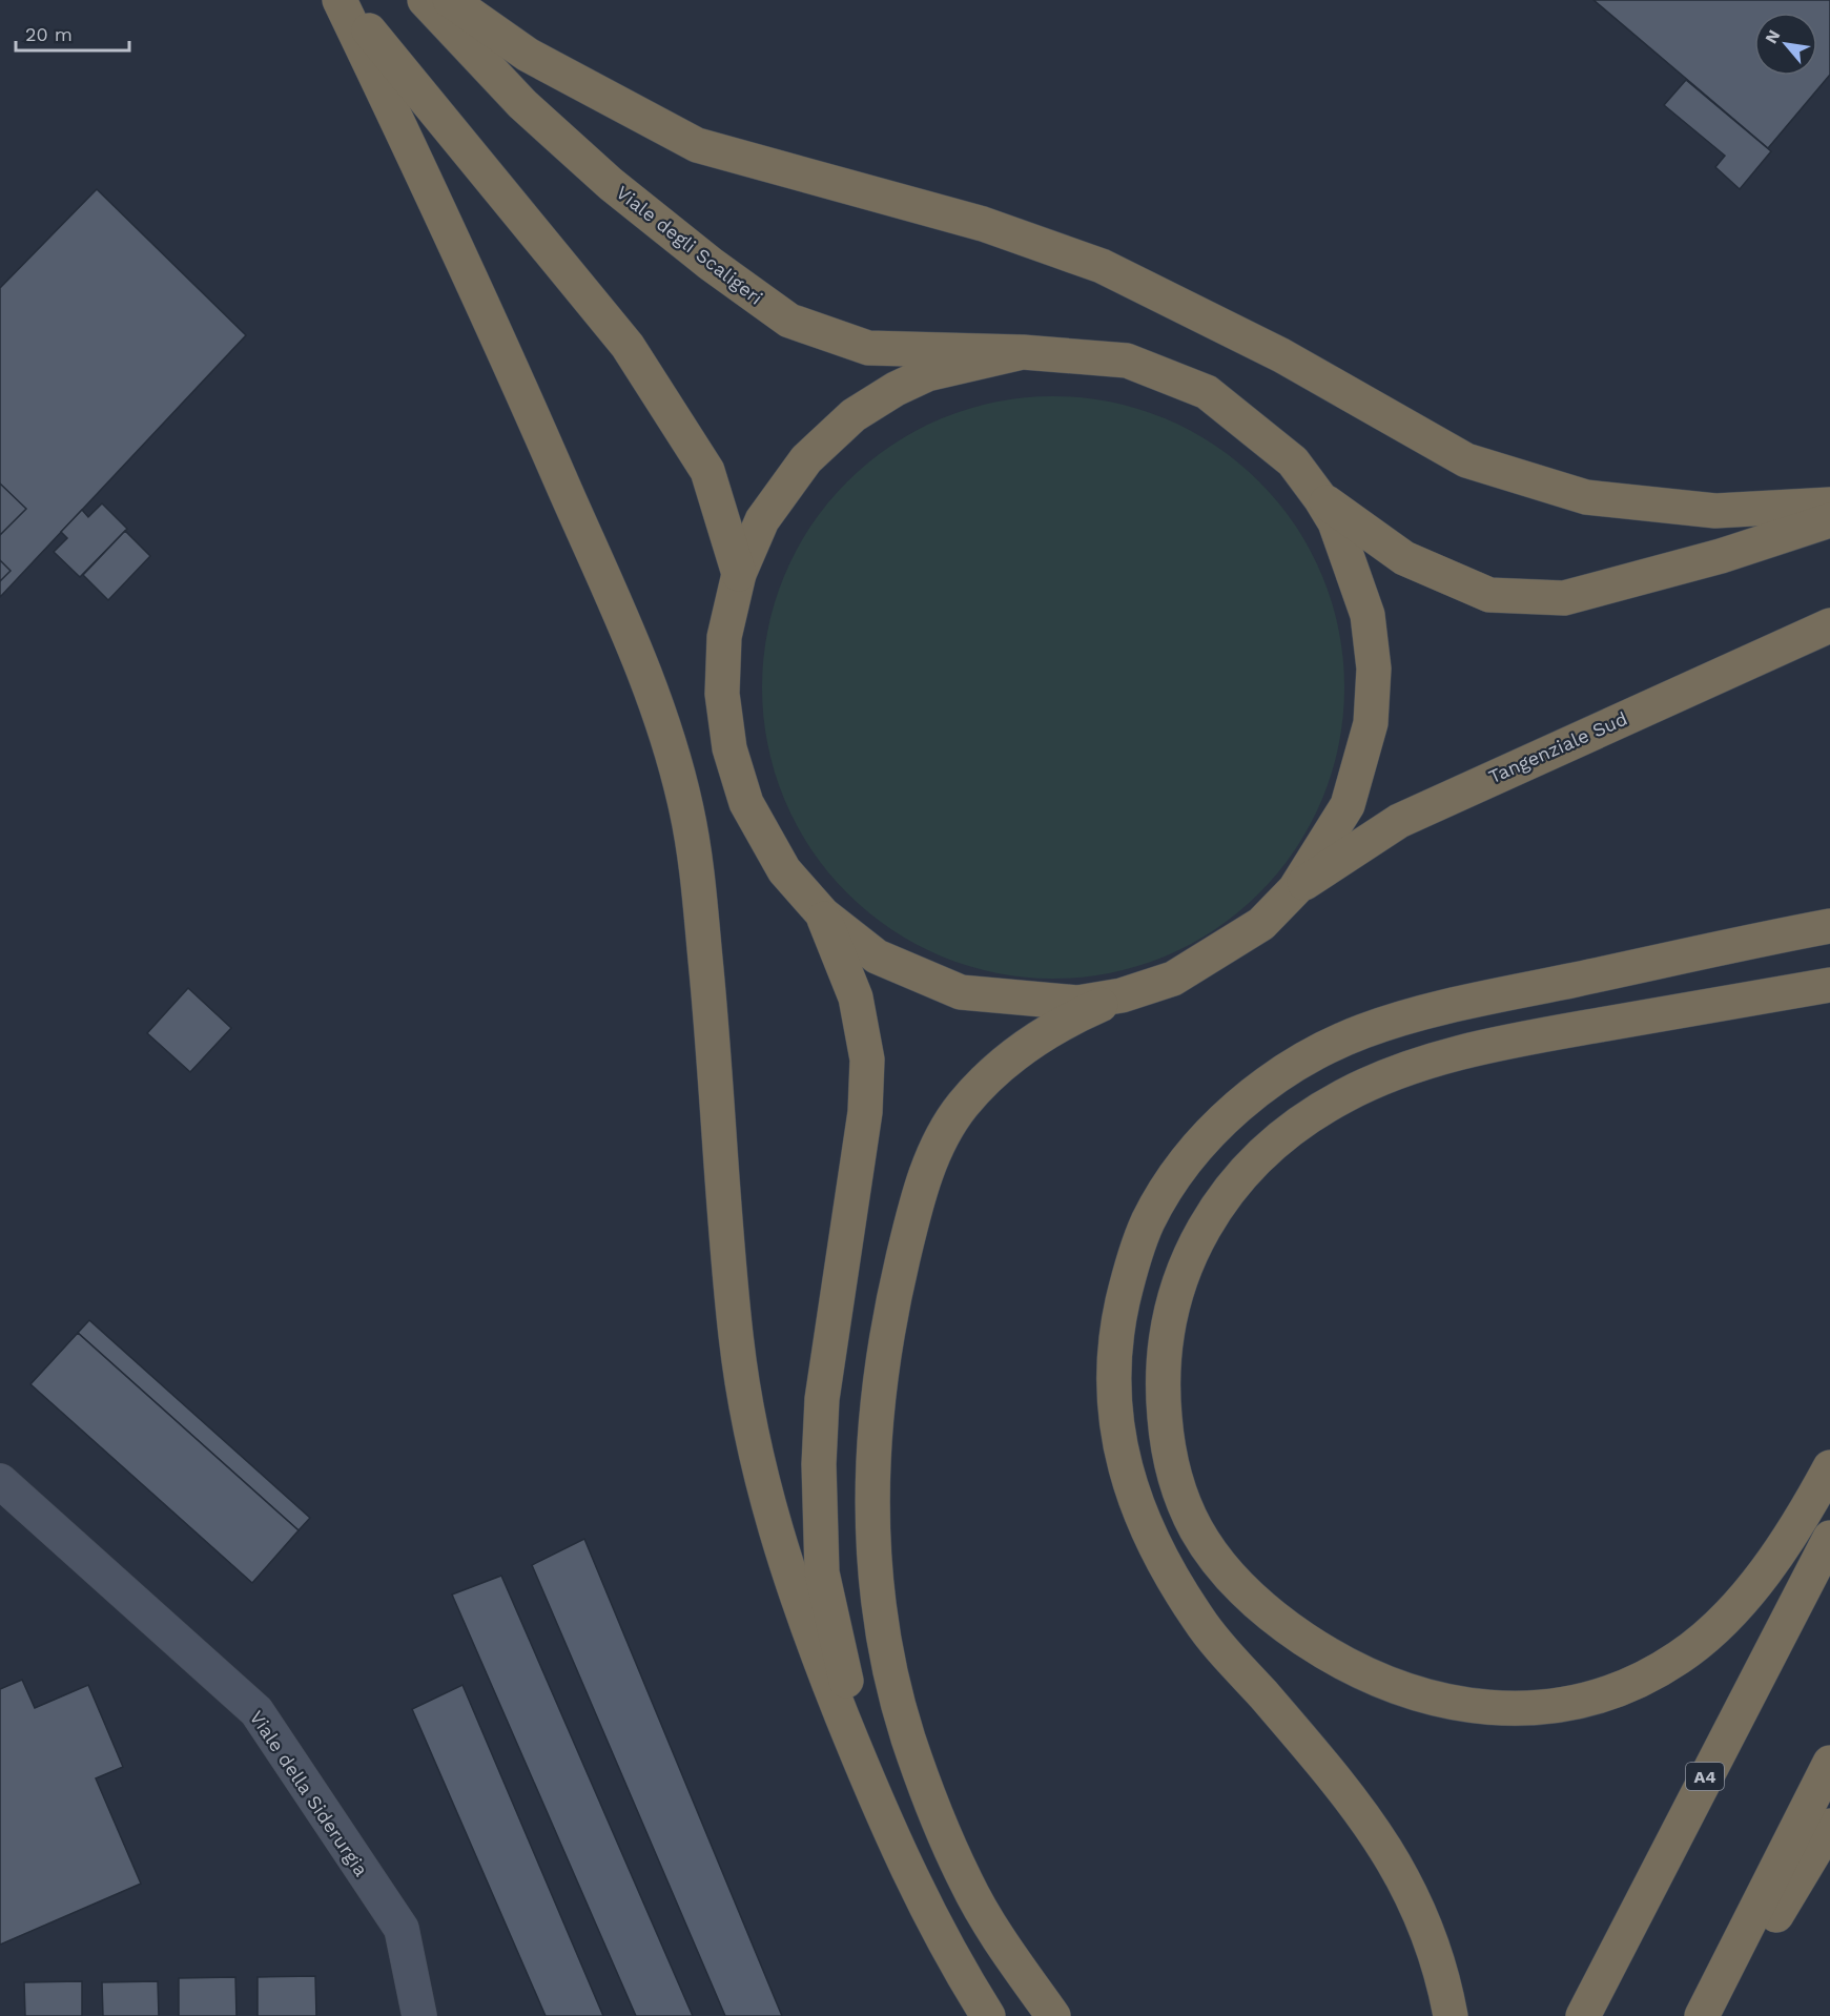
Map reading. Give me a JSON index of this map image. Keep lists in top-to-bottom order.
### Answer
{
  "streets": {
    "highway": ["Viale degli Scaligeri", "Tangenziale Sud", "A4"],
    "street": ["Viale della Siderurgia"]
  },
  "crossings": [
    ["Viale degli Scaligeri", "Tangenziale Sud"]
  ],
  "scale_bar": "20 m",
  "north": "top left"
}
